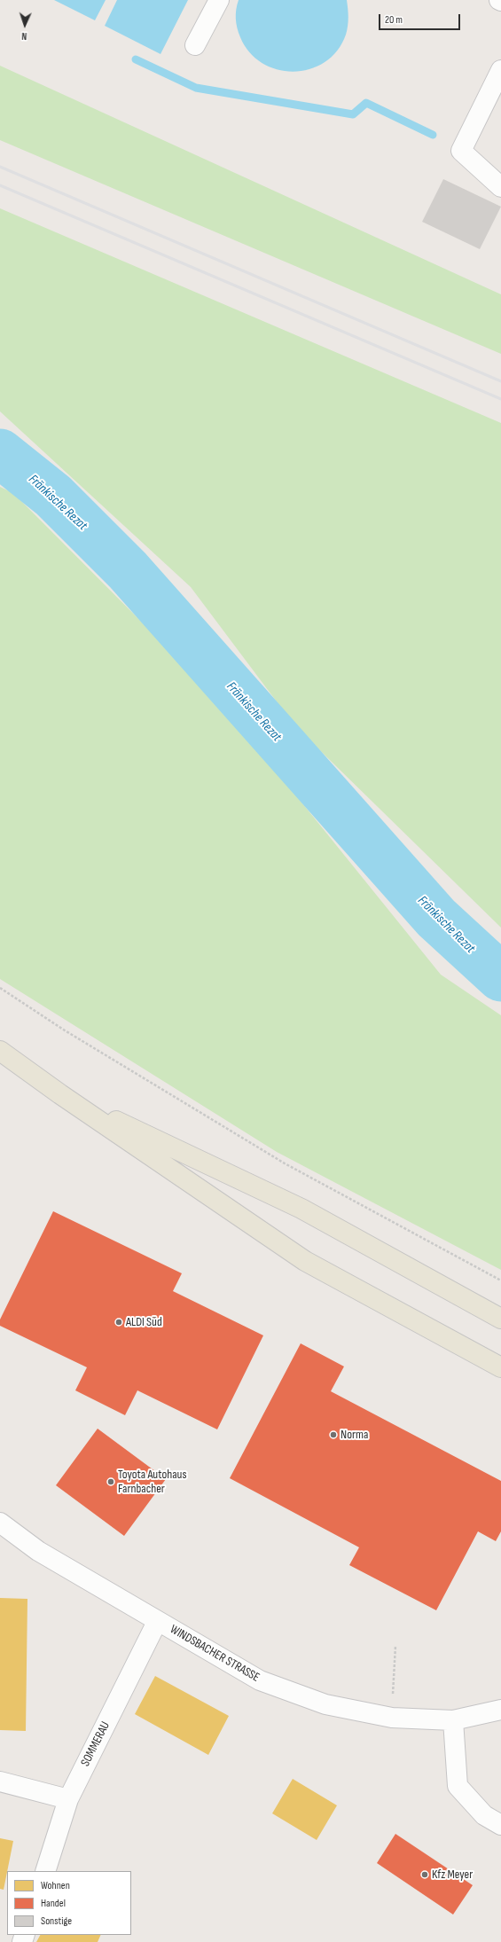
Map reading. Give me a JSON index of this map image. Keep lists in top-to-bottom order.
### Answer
{
  "streets": {
    "street": ["WINDSBACHER STRASSE", "SOMMERAU"]
  },
  "crossings": [
    ["WINDSBACHER STRASSE", "SOMMERAU"]
  ],
  "water": ["Fränkische Rezat"],
  "places": [
    "ALDI Süd",
    "Norma",
    "Toyota Autohaus Farnbacher",
    "Kfz Meyer"
  ],
  "legend": ["Wohnen", "Handel", "Sonstige"],
  "scale_bar": "20 m",
  "north": "bottom"
}
